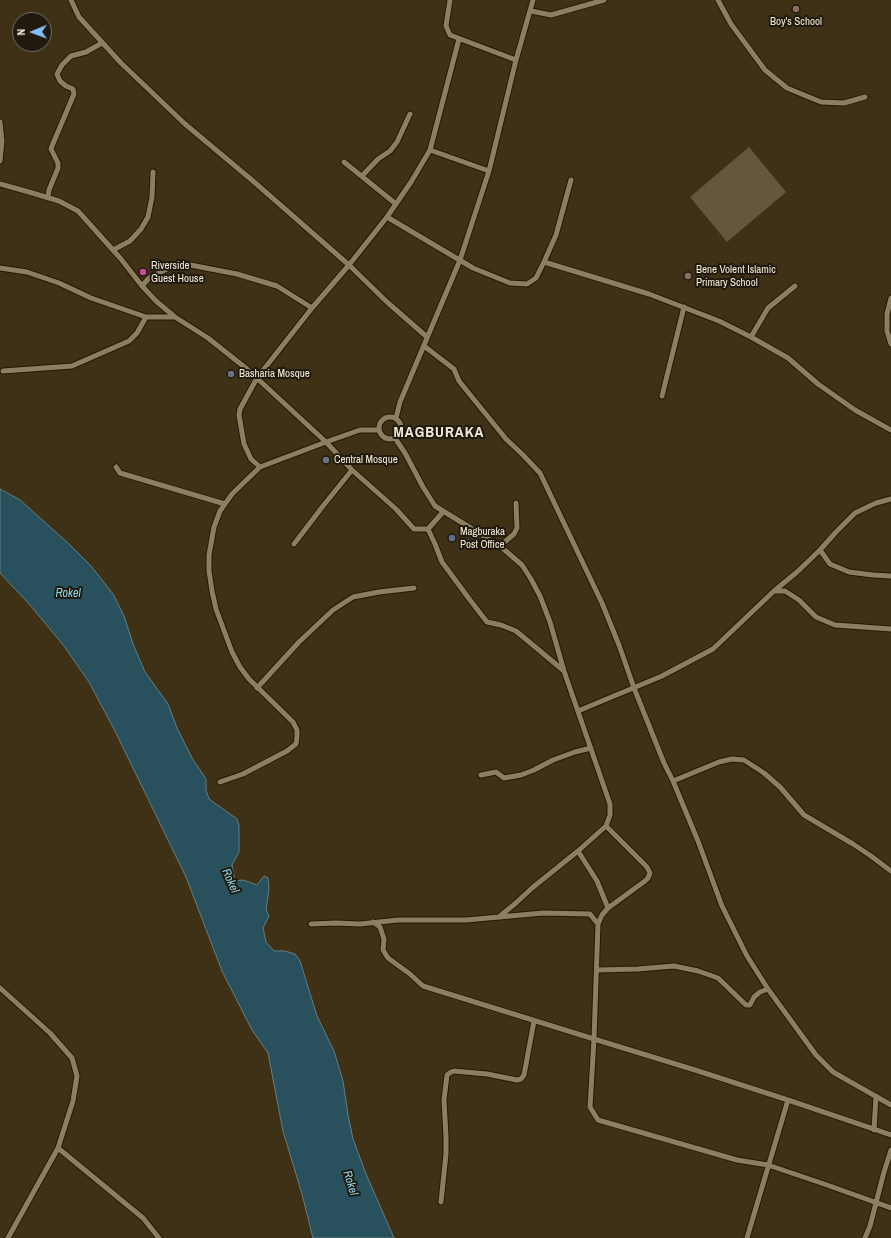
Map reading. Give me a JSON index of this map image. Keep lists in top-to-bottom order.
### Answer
{
  "districts": ["MAGBURAKA"],
  "water": ["Rokel"],
  "places": [
    "Boy's School",
    "Riverside Guest House",
    "Bene Volent Islamic Primary School",
    "Basharia Mosque",
    "Central Mosque",
    "Magburaka Post Office"
  ],
  "north": "left"
}
